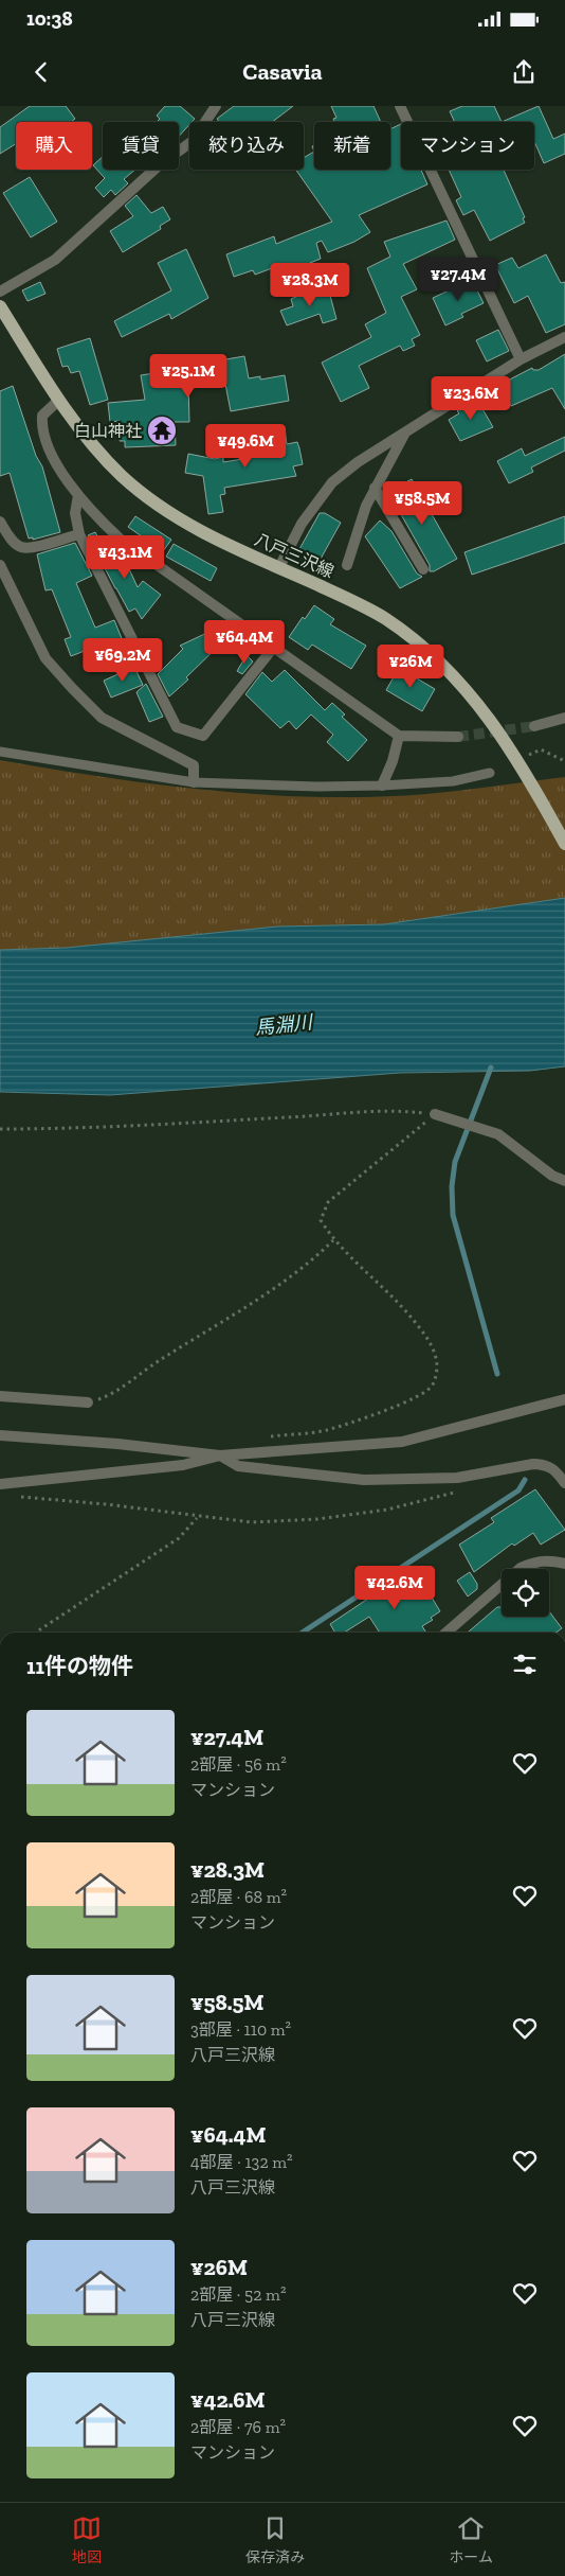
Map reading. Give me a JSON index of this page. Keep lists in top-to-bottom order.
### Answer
{
  "streets": {
    "main road": ["八戸三沢線"]
  },
  "water": ["馬淵川"],
  "places": {
    "temple": ["白山神社"]
  },
  "page": {
    "status": "10:38",
    "header": "Casavia",
    "chip": [
      "購入",
      "賃貸",
      "絞り込み",
      "新着",
      "マンション"
    ],
    "price": [
      "¥27.4M",
      "¥28.3M",
      "¥25.1M",
      "¥23.6M",
      "¥49.6M",
      "¥58.5M",
      "¥43.1M",
      "¥64.4M",
      "¥69.2M",
      "¥26M",
      "¥42.6M"
    ],
    "heading": "11件の物件",
    "list": [
      {
        "name": "¥27.4M",
        "note": "2部屋 · 56 m² · マンション"
      },
      {
        "name": "¥28.3M",
        "note": "2部屋 · 68 m² · マンション"
      },
      {
        "name": "¥58.5M",
        "note": "3部屋 · 110 m² · 八戸三沢線"
      },
      {
        "name": "¥64.4M",
        "note": "4部屋 · 132 m² · 八戸三沢線"
      },
      {
        "name": "¥26M",
        "note": "2部屋 · 52 m² · 八戸三沢線"
      },
      {
        "name": "¥42.6M",
        "note": "2部屋 · 76 m² · マンション"
      }
    ],
    "tabs": ["地図", "保存済み", "ホーム"]
  }
}
